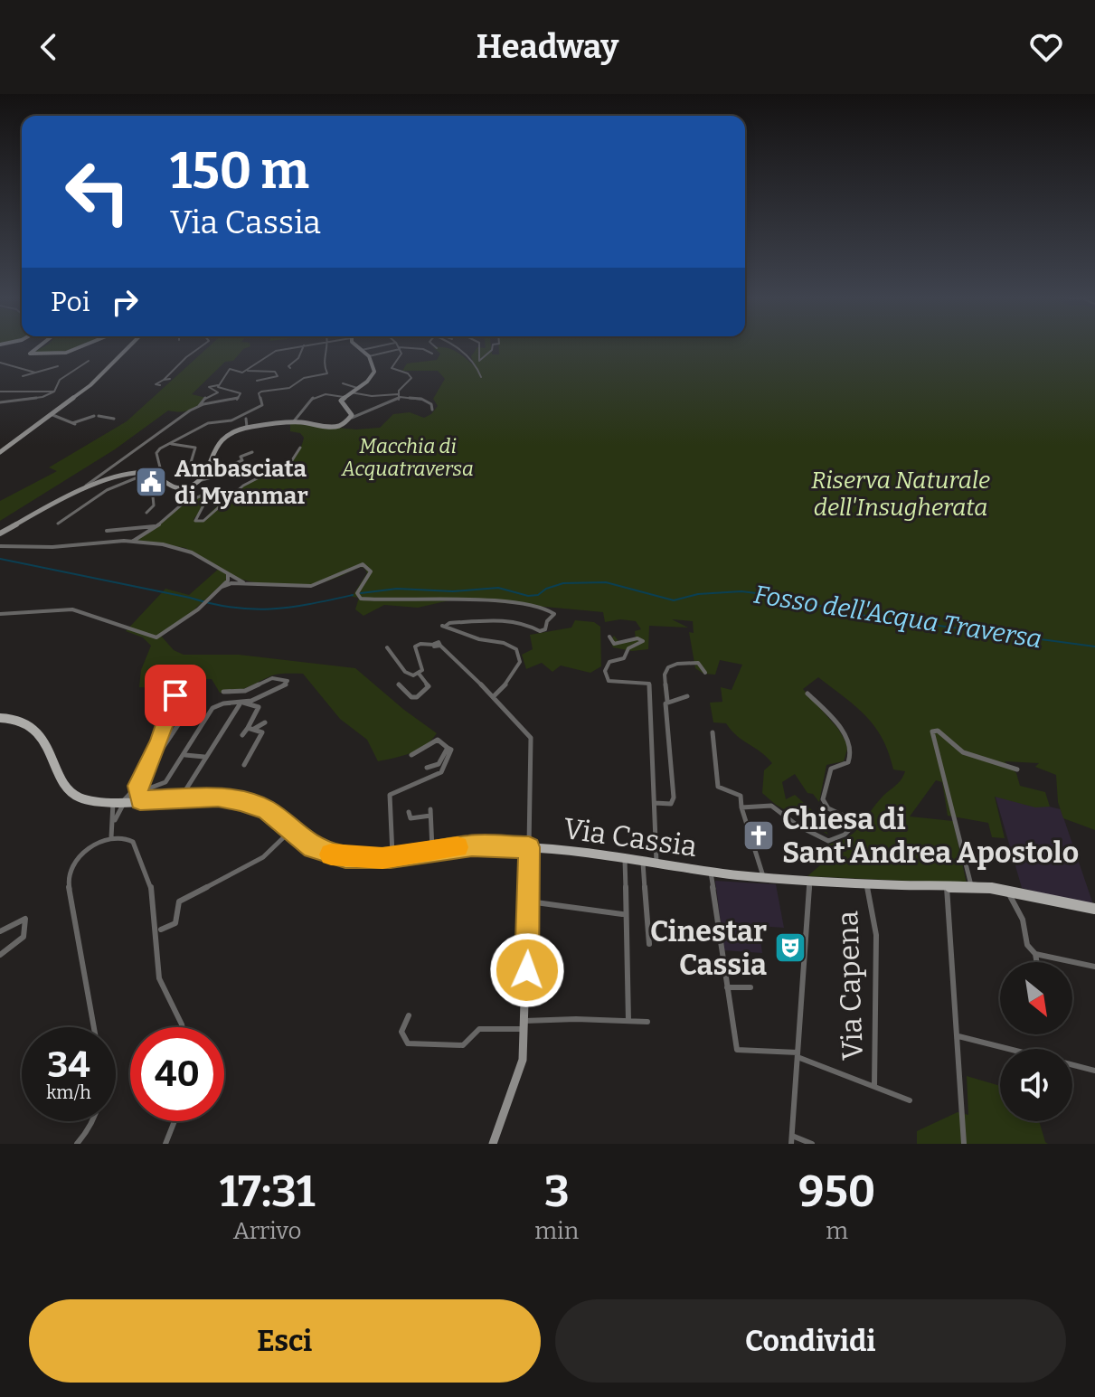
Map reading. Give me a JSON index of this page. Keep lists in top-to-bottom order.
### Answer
{
  "streets": {
    "main road": ["Via Cassia"],
    "street": ["Via Capena"]
  },
  "crossings": [
    ["Via Cassia", "Via Capena"]
  ],
  "water": ["Fosso dell'Acqua Traversa"],
  "parks": ["Macchia di Acquatraversa", "Riserva Naturale dell'Insugherata"],
  "places": {
    "public building": ["Ambasciata di Myanmar"],
    "church": ["Chiesa di Sant'Andrea Apostolo"],
    "theatre": ["Cinestar Cassia"]
  },
  "north": "bottom right",
  "page": {
    "header": "Headway",
    "turn": ["150 m", "Via Cassia"],
    "then": "Poi",
    "speed": "34 km/h",
    "limit": "40",
    "eta": [
      "17:31",
      "Arrivo",
      "3",
      "min",
      "950",
      "m"
    ],
    "buttons": ["Esci", "Condividi"]
  }
}
